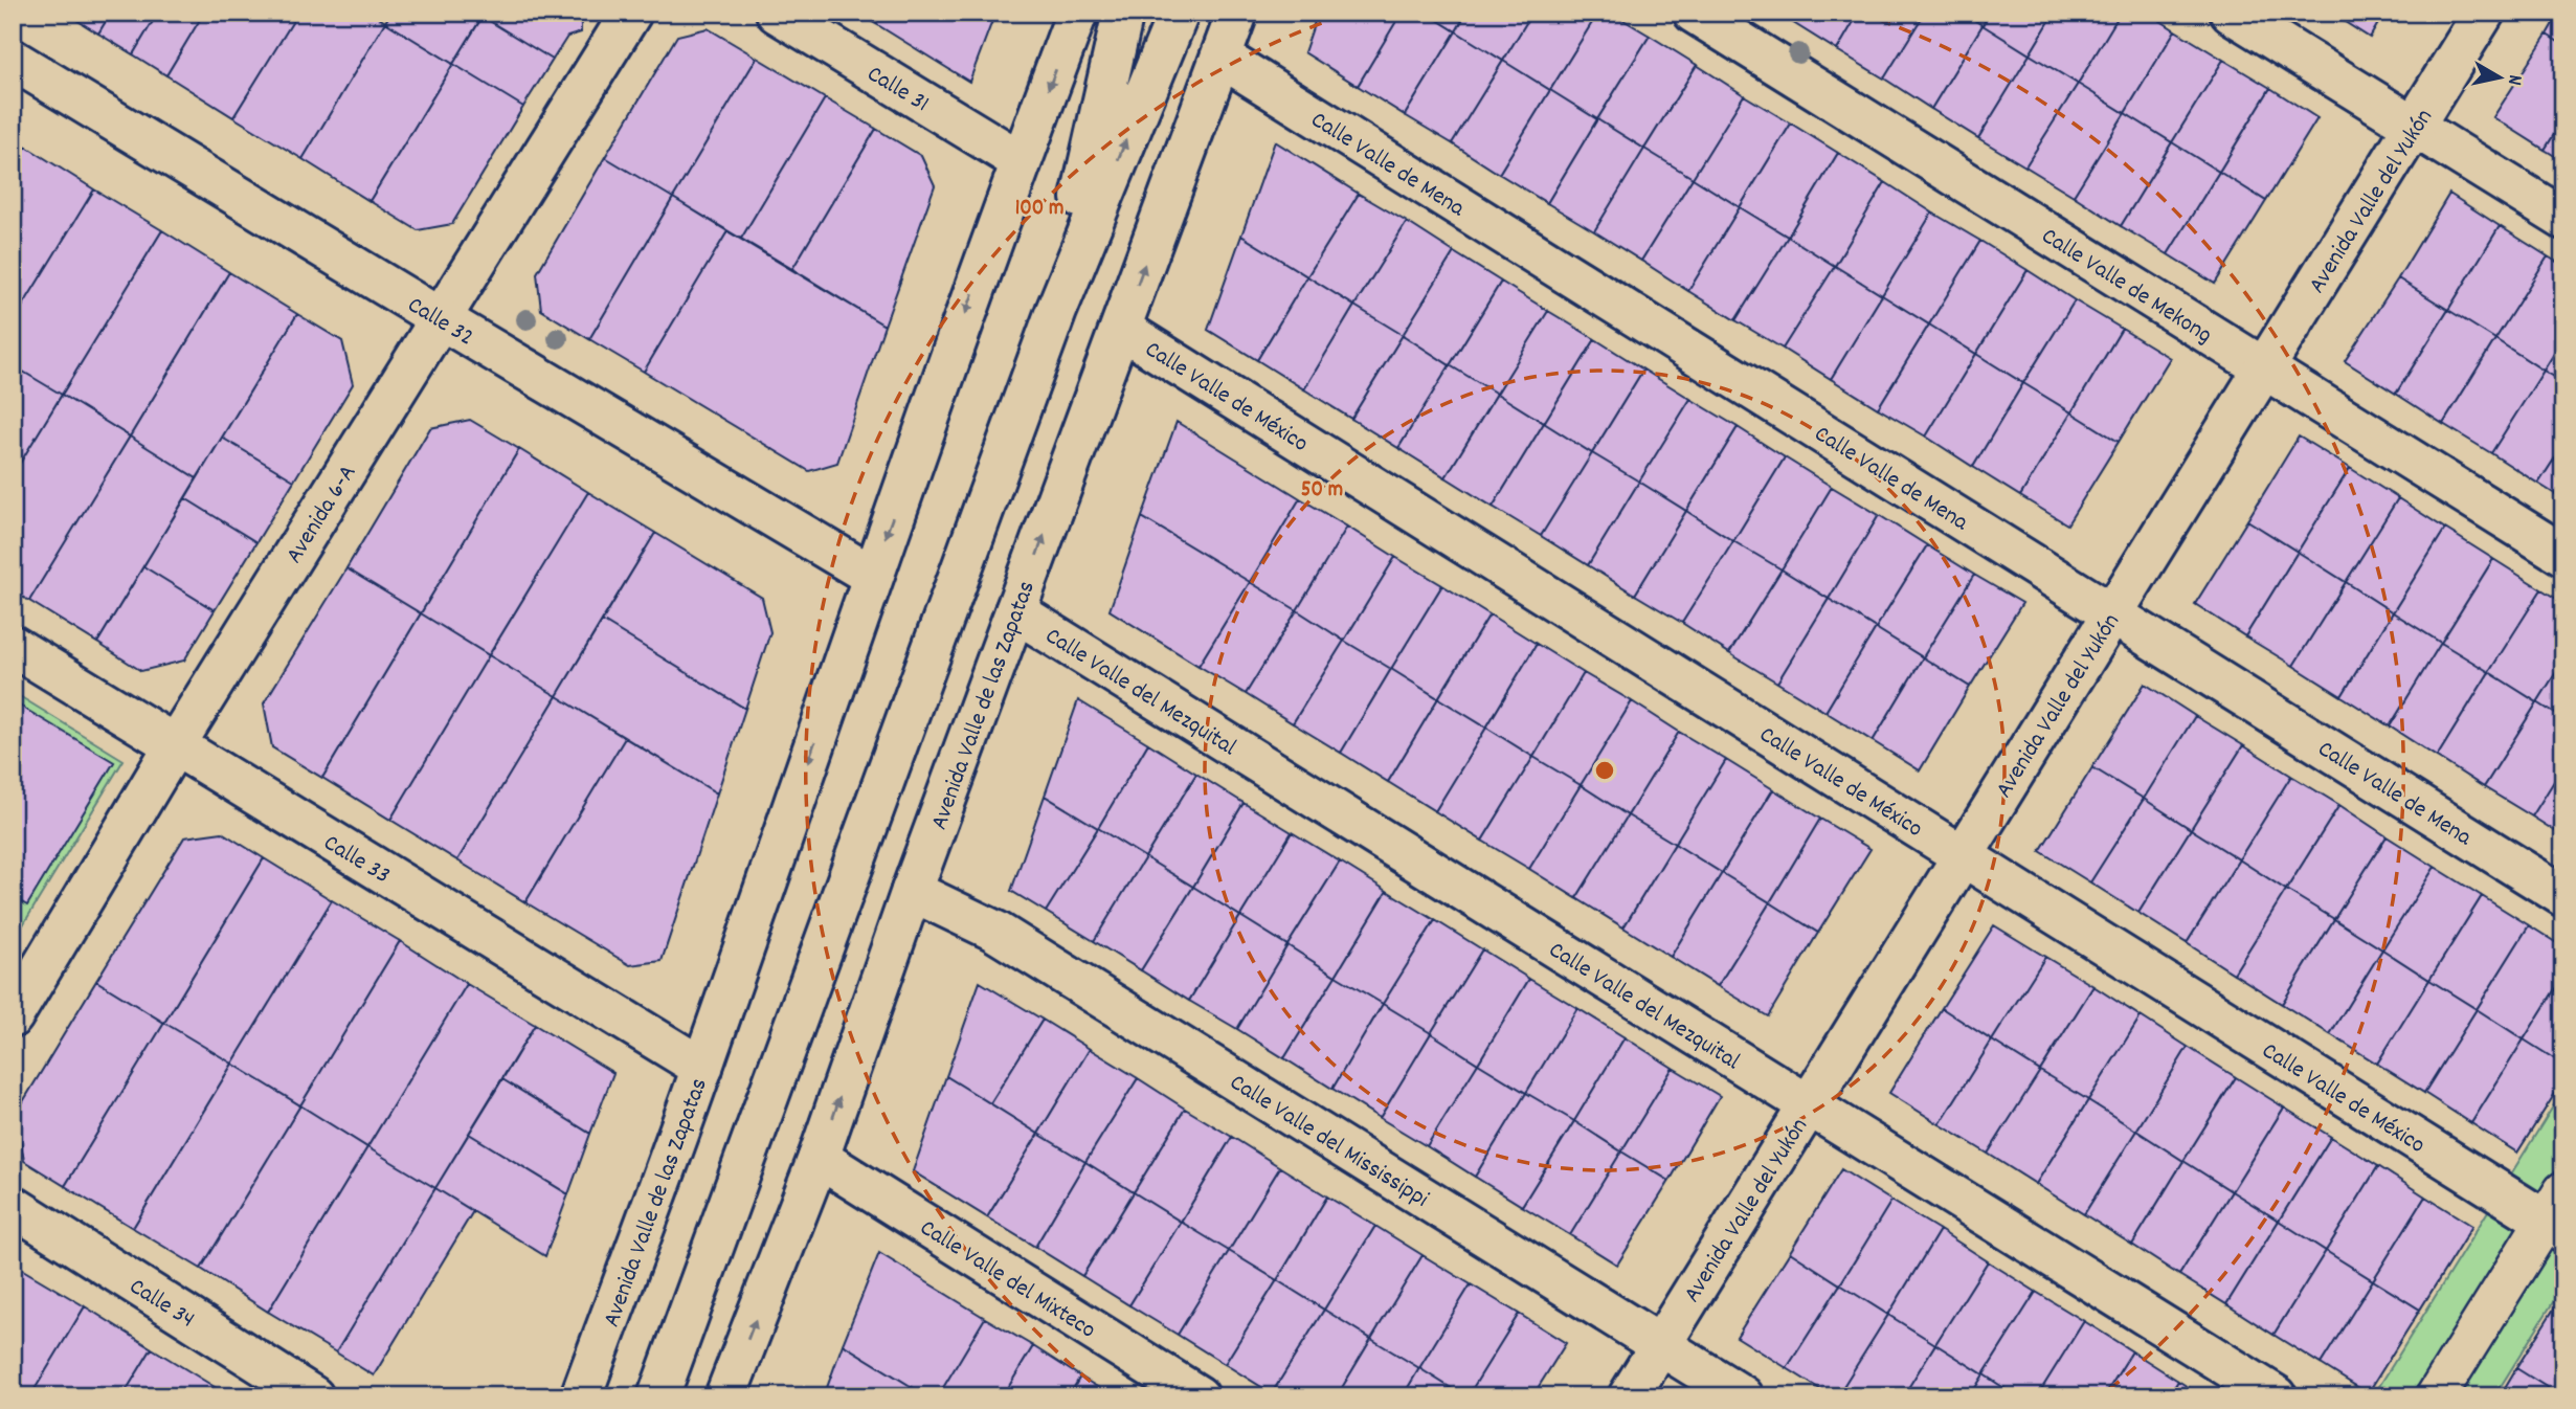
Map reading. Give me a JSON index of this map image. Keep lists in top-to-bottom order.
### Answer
{
  "streets": {
    "street": [
      "Calle 31",
      "Calle Valle de Mena",
      "Avenida Valle del Yukón",
      "Calle Valle de Mekong",
      "Calle 32",
      "Calle Valle de México",
      "Avenida 6-A",
      "Calle Valle del Mezquital",
      "Avenida Valle de las Zapatas",
      "Calle 33",
      "Calle Valle del Mississippi",
      "Calle Valle del Mixteco",
      "Calle 34"
    ]
  },
  "crossings": [
    ["Calle 31", "Avenida Valle de las Zapatas"],
    ["Calle Valle de Mena", "Avenida Valle del Yukón"],
    ["Calle Valle de Mena", "Avenida Valle de las Zapatas"],
    ["Avenida Valle del Yukón", "Calle Valle de Mekong"],
    ["Avenida Valle del Yukón", "Calle Valle de México"],
    ["Avenida Valle del Yukón", "Calle Valle del Mezquital"],
    ["Avenida Valle del Yukón", "Calle Valle del Mississippi"],
    ["Calle 32", "Avenida 6-A"],
    ["Calle 32", "Avenida Valle de las Zapatas"],
    ["Calle Valle de México", "Avenida Valle de las Zapatas"],
    ["Avenida 6-A", "Calle 33"],
    ["Calle Valle del Mezquital", "Avenida Valle de las Zapatas"],
    ["Avenida Valle de las Zapatas", "Calle 33"],
    ["Avenida Valle de las Zapatas", "Calle Valle del Mississippi"],
    ["Avenida Valle de las Zapatas", "Calle Valle del Mixteco"]
  ],
  "north": "right",
  "rings": ["100 m", "50 m"]
}
